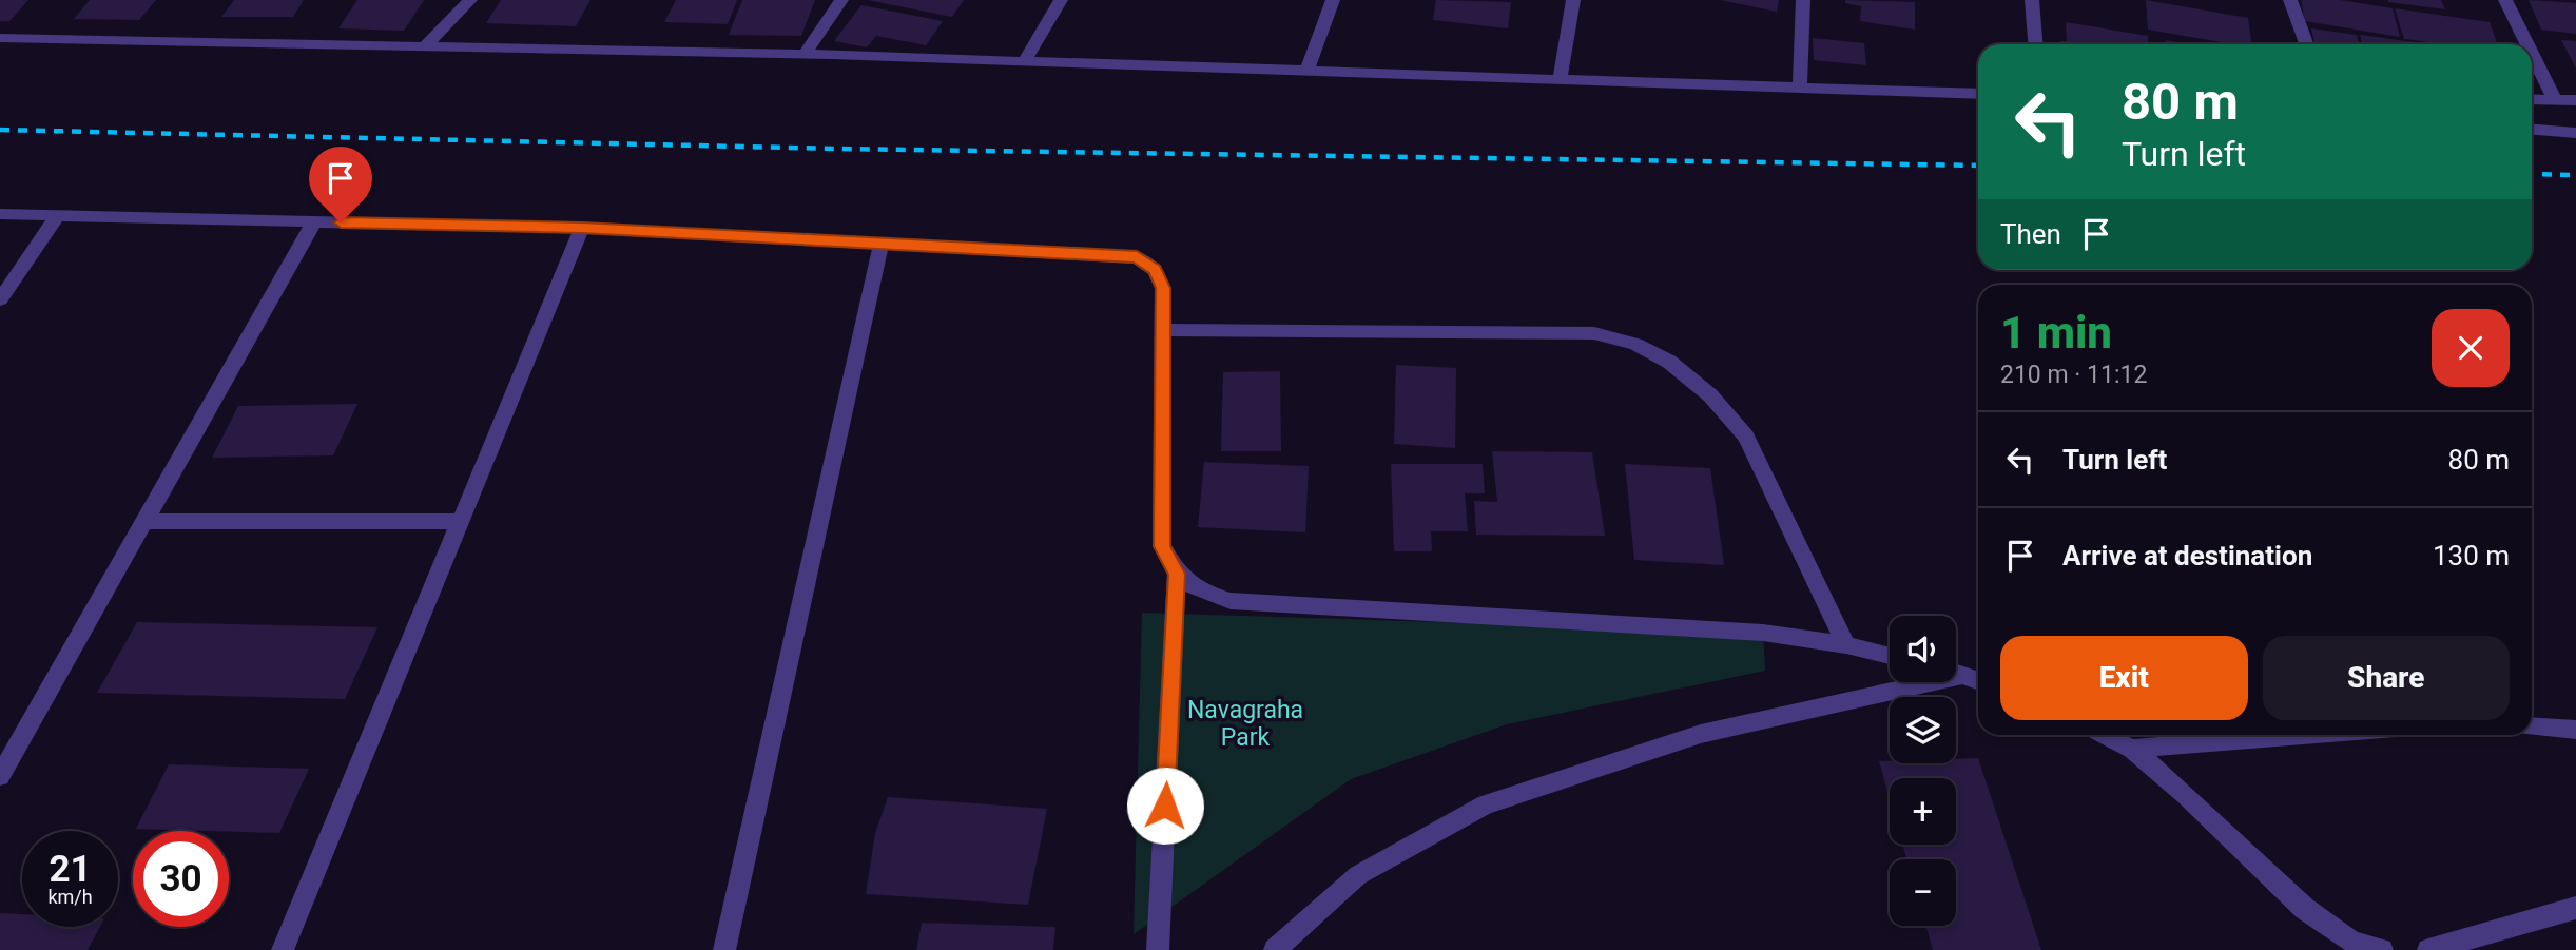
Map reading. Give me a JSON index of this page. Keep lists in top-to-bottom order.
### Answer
{
  "parks": ["Navagraha Park"],
  "page": {
    "turn": ["80 m", "Turn left"],
    "then": "Then",
    "heading": ["1 min", "210 m · 11:12"],
    "list": [
      {
        "name": "Turn left",
        "value": "80 m"
      },
      {
        "name": "Arrive at destination",
        "value": "130 m"
      }
    ],
    "map_buttons": ["+", "−"],
    "buttons": ["Exit", "Share"],
    "speed": "21 km/h",
    "limit": "30"
  }
}
